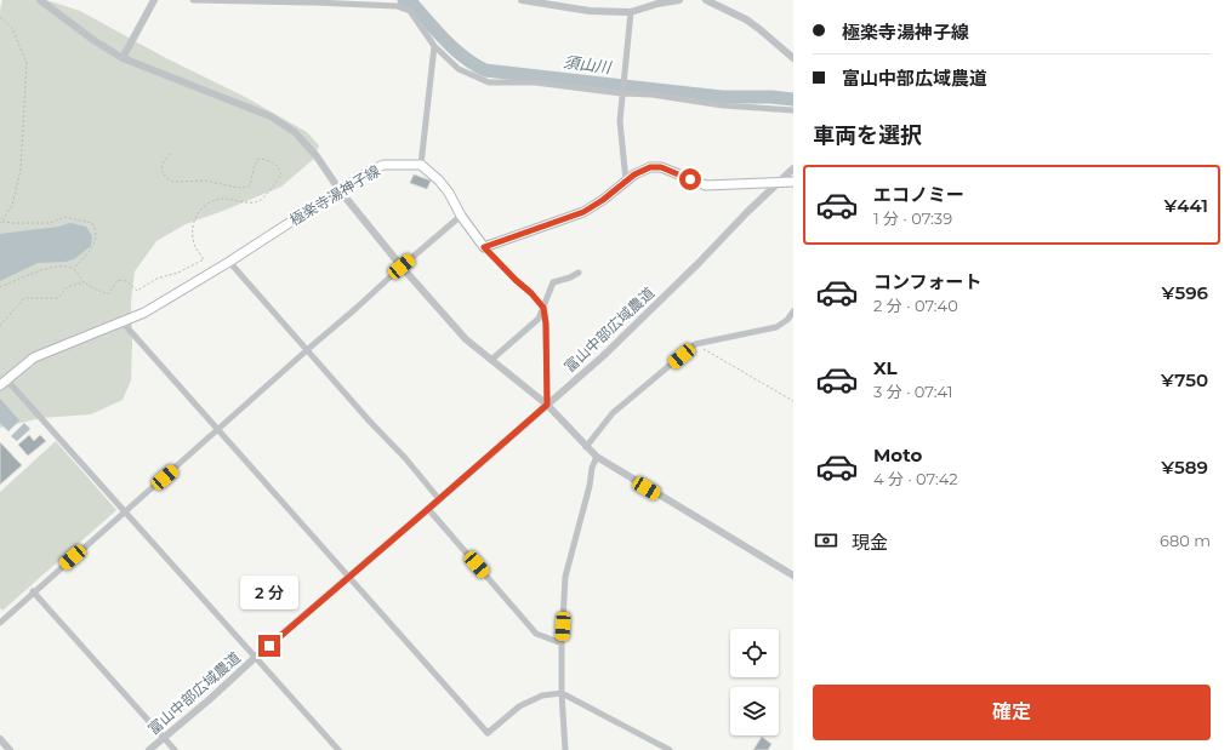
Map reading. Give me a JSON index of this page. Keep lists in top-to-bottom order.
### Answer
{
  "streets": {
    "main road": ["極楽寺湯神子線"],
    "street": ["富山中部広域農道"]
  },
  "water": ["須山川"],
  "page": {
    "banner": ["極楽寺湯神子線", "富山中部広域農道"],
    "heading": "車両を選択",
    "list": [
      {
        "name": "エコノミー",
        "note": "1 分 · 07:39",
        "value": "¥441"
      },
      {
        "name": "コンフォート",
        "note": "2 分 · 07:40",
        "value": "¥596"
      },
      {
        "name": "XL",
        "note": "3 分 · 07:41",
        "value": "¥750"
      },
      {
        "name": "Moto",
        "note": "4 分 · 07:42",
        "value": "¥589"
      }
    ],
    "pay": ["現金", "680 m"],
    "bubble": "2 分",
    "buttons": "確定"
  }
}
